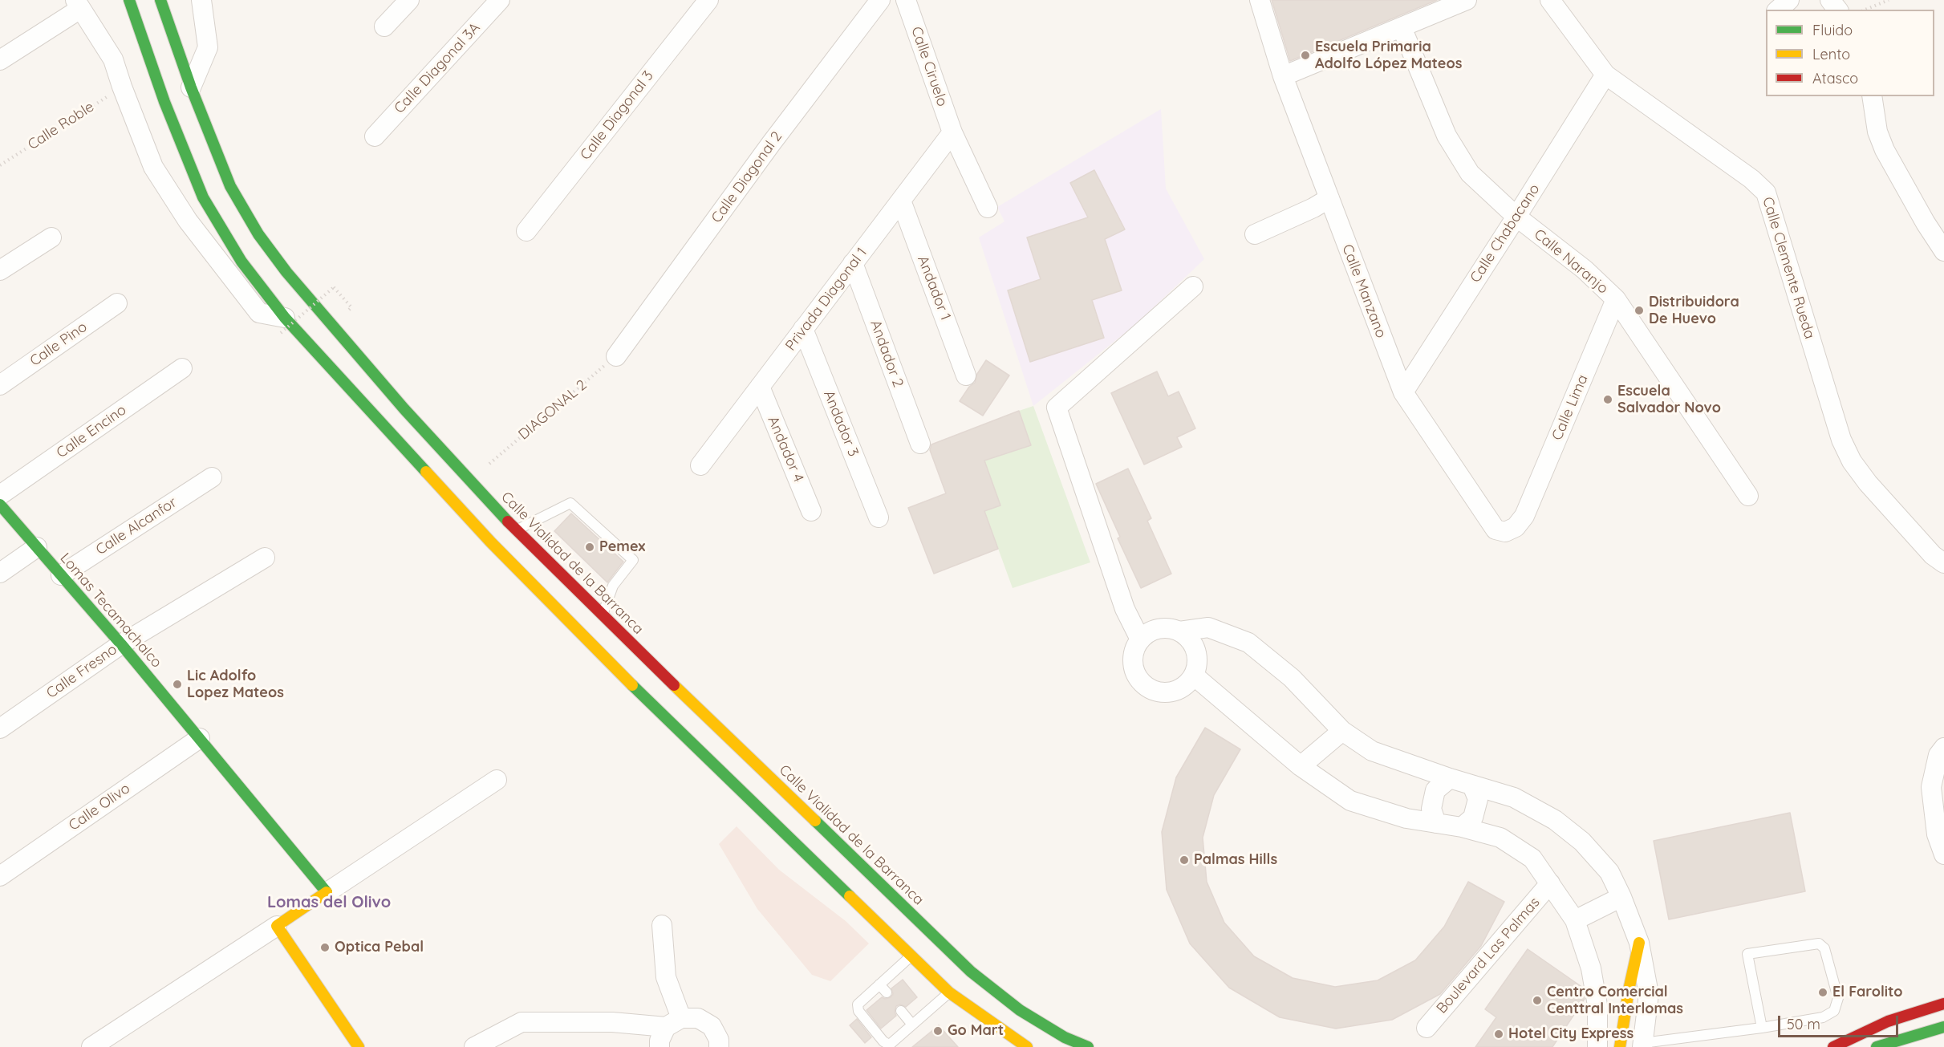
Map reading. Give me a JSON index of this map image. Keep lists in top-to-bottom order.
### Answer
{
  "streets": {
    "main road": ["Calle Vialidad de la Barranca", "Lomas Tecamachalco"],
    "street": [
      "Calle Ciruelo",
      "Calle Diagonal 3A",
      "Calle Diagonal 3",
      "Calle Diagonal 2",
      "Calle Chabacano",
      "Calle Naranjo",
      "Calle Clemente Rueda",
      "Andador 1",
      "Calle Manzano",
      "Privada Diagonal 1",
      "Calle Pino",
      "Andador 2",
      "Calle Lima",
      "Andador 3",
      "Calle Encino",
      "Andador 4",
      "Calle Alcanfor",
      "Calle Fresno",
      "Calle Olivo",
      "Boulevard Las Palmas"
    ],
    "path": ["Calle Roble", "DIAGONAL 2"]
  },
  "crossings": [
    ["Calle Ciruelo", "Privada Diagonal 1"],
    ["Calle Diagonal 2", "DIAGONAL 2"],
    ["Calle Chabacano", "Calle Naranjo"],
    ["Calle Chabacano", "Calle Clemente Rueda"],
    ["Calle Chabacano", "Calle Manzano"],
    ["Calle Naranjo", "Calle Lima"],
    ["Andador 1", "Privada Diagonal 1"],
    ["Calle Manzano", "Calle Lima"],
    ["Privada Diagonal 1", "Andador 2"],
    ["Privada Diagonal 1", "Andador 3"],
    ["Privada Diagonal 1", "Andador 4"],
    ["Calle Alcanfor", "Lomas Tecamachalco"],
    ["Lomas Tecamachalco", "Calle Fresno"],
    ["Lomas Tecamachalco", "Calle Olivo"]
  ],
  "districts": ["Lomas del Olivo"],
  "places": [
    "Escuela Primaria Adolfo López Mateos",
    "Distribuidora De Huevo",
    "Escuela Salvador Novo",
    "Pemex",
    "Lic Adolfo Lopez Mateos",
    "Palmas Hills",
    "Optica Pebal",
    "El Farolito",
    "Centro Comercial Centtral Interlomas",
    "Go Mart",
    "Hotel City Express"
  ],
  "legend": ["Fluido", "Lento", "Atasco"],
  "scale_bar": "50 m"
}
